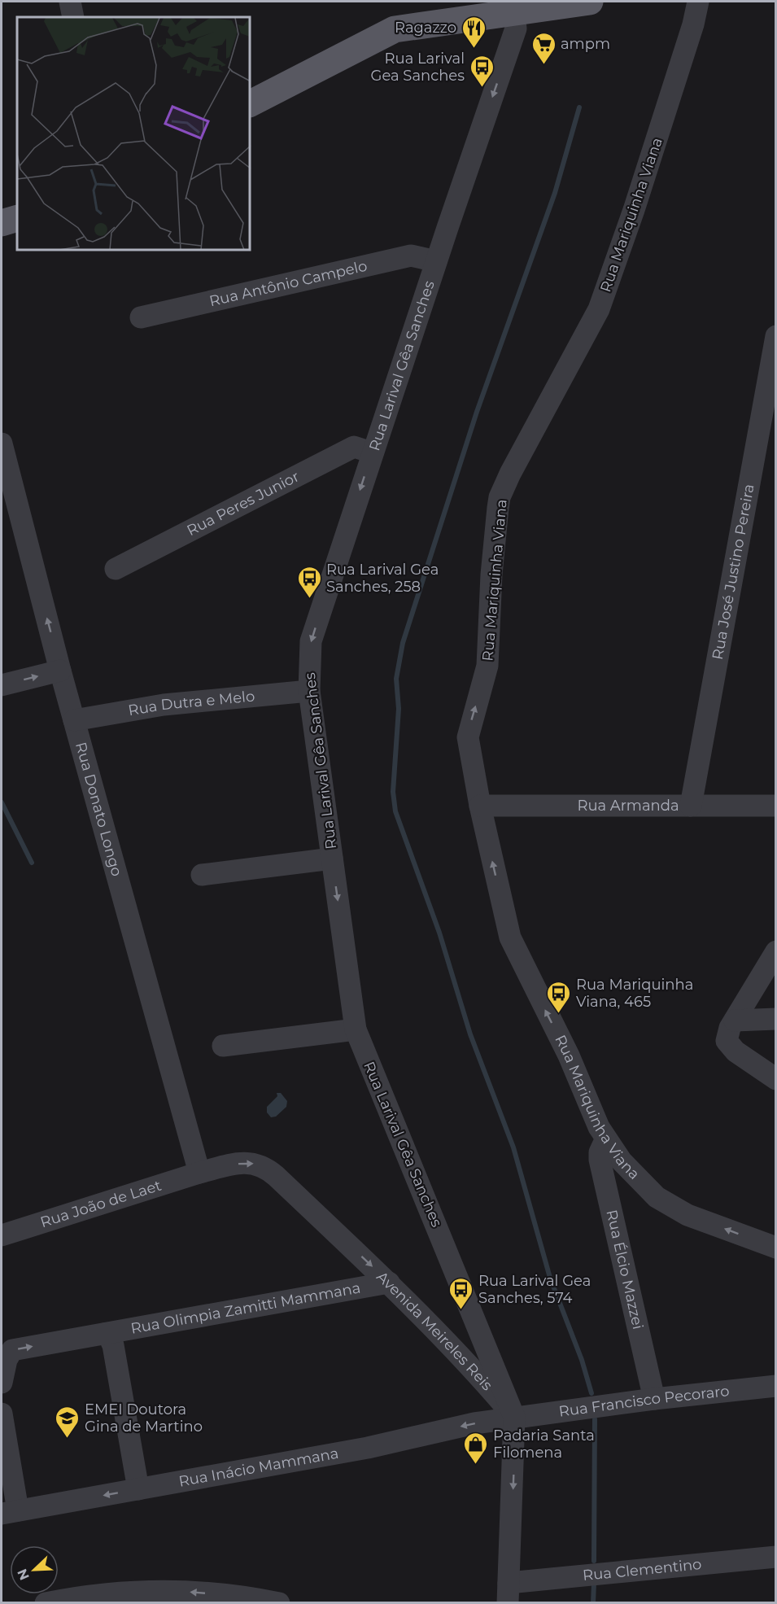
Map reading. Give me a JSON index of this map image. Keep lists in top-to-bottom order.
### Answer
{
  "streets": {
    "street": [
      "Rua Mariquinha Viana",
      "Rua Antônio Campelo",
      "Rua Larival Gêa Sanches",
      "Rua Peres Junior",
      "Rua José Justino Pereira",
      "Rua Dutra e Melo",
      "Rua Armanda",
      "Rua Donato Longo",
      "Rua João de Laet",
      "Rua Élcio Mazzei",
      "Rua Olimpia Zamitti Mammana",
      "Avenida Meireles Reis",
      "Rua Francisco Pecoraro",
      "Rua Inácio Mammana",
      "Rua Clementino"
    ]
  },
  "crossings": [
    ["Rua Mariquinha Viana", "Rua Armanda"],
    ["Rua Mariquinha Viana", "Rua Élcio Mazzei"],
    ["Rua Antônio Campelo", "Rua Larival Gêa Sanches"],
    ["Rua Larival Gêa Sanches", "Rua Peres Junior"],
    ["Rua Larival Gêa Sanches", "Rua Dutra e Melo"],
    ["Rua Larival Gêa Sanches", "Avenida Meireles Reis"],
    ["Rua Larival Gêa Sanches", "Rua Francisco Pecoraro"],
    ["Rua Larival Gêa Sanches", "Rua Inácio Mammana"],
    ["Rua José Justino Pereira", "Rua Armanda"],
    ["Rua Dutra e Melo", "Rua Donato Longo"],
    ["Rua Donato Longo", "Rua João de Laet"],
    ["Rua Donato Longo", "Avenida Meireles Reis"],
    ["Rua João de Laet", "Avenida Meireles Reis"],
    ["Rua Élcio Mazzei", "Rua Francisco Pecoraro"],
    ["Rua Olimpia Zamitti Mammana", "Avenida Meireles Reis"],
    ["Avenida Meireles Reis", "Rua Francisco Pecoraro"],
    ["Avenida Meireles Reis", "Rua Inácio Mammana"],
    ["Rua Francisco Pecoraro", "Rua Inácio Mammana"]
  ],
  "one_way": ["Rua Mariquinha Viana", "Rua Larival Gêa Sanches", "Avenida Meireles Reis"],
  "places": {
    "restaurant": ["Ragazzo"],
    "supermarket": ["ampm"],
    "bus stop": [
      "Rua Larival Gea Sanches",
      "Rua Larival Gea Sanches, 258",
      "Rua Mariquinha Viana, 465",
      "Rua Larival Gea Sanches, 574"
    ],
    "school or university": ["EMEI Doutora Gina de Martino"],
    "shop": ["Padaria Santa Filomena"]
  },
  "north": "bottom left"
}
